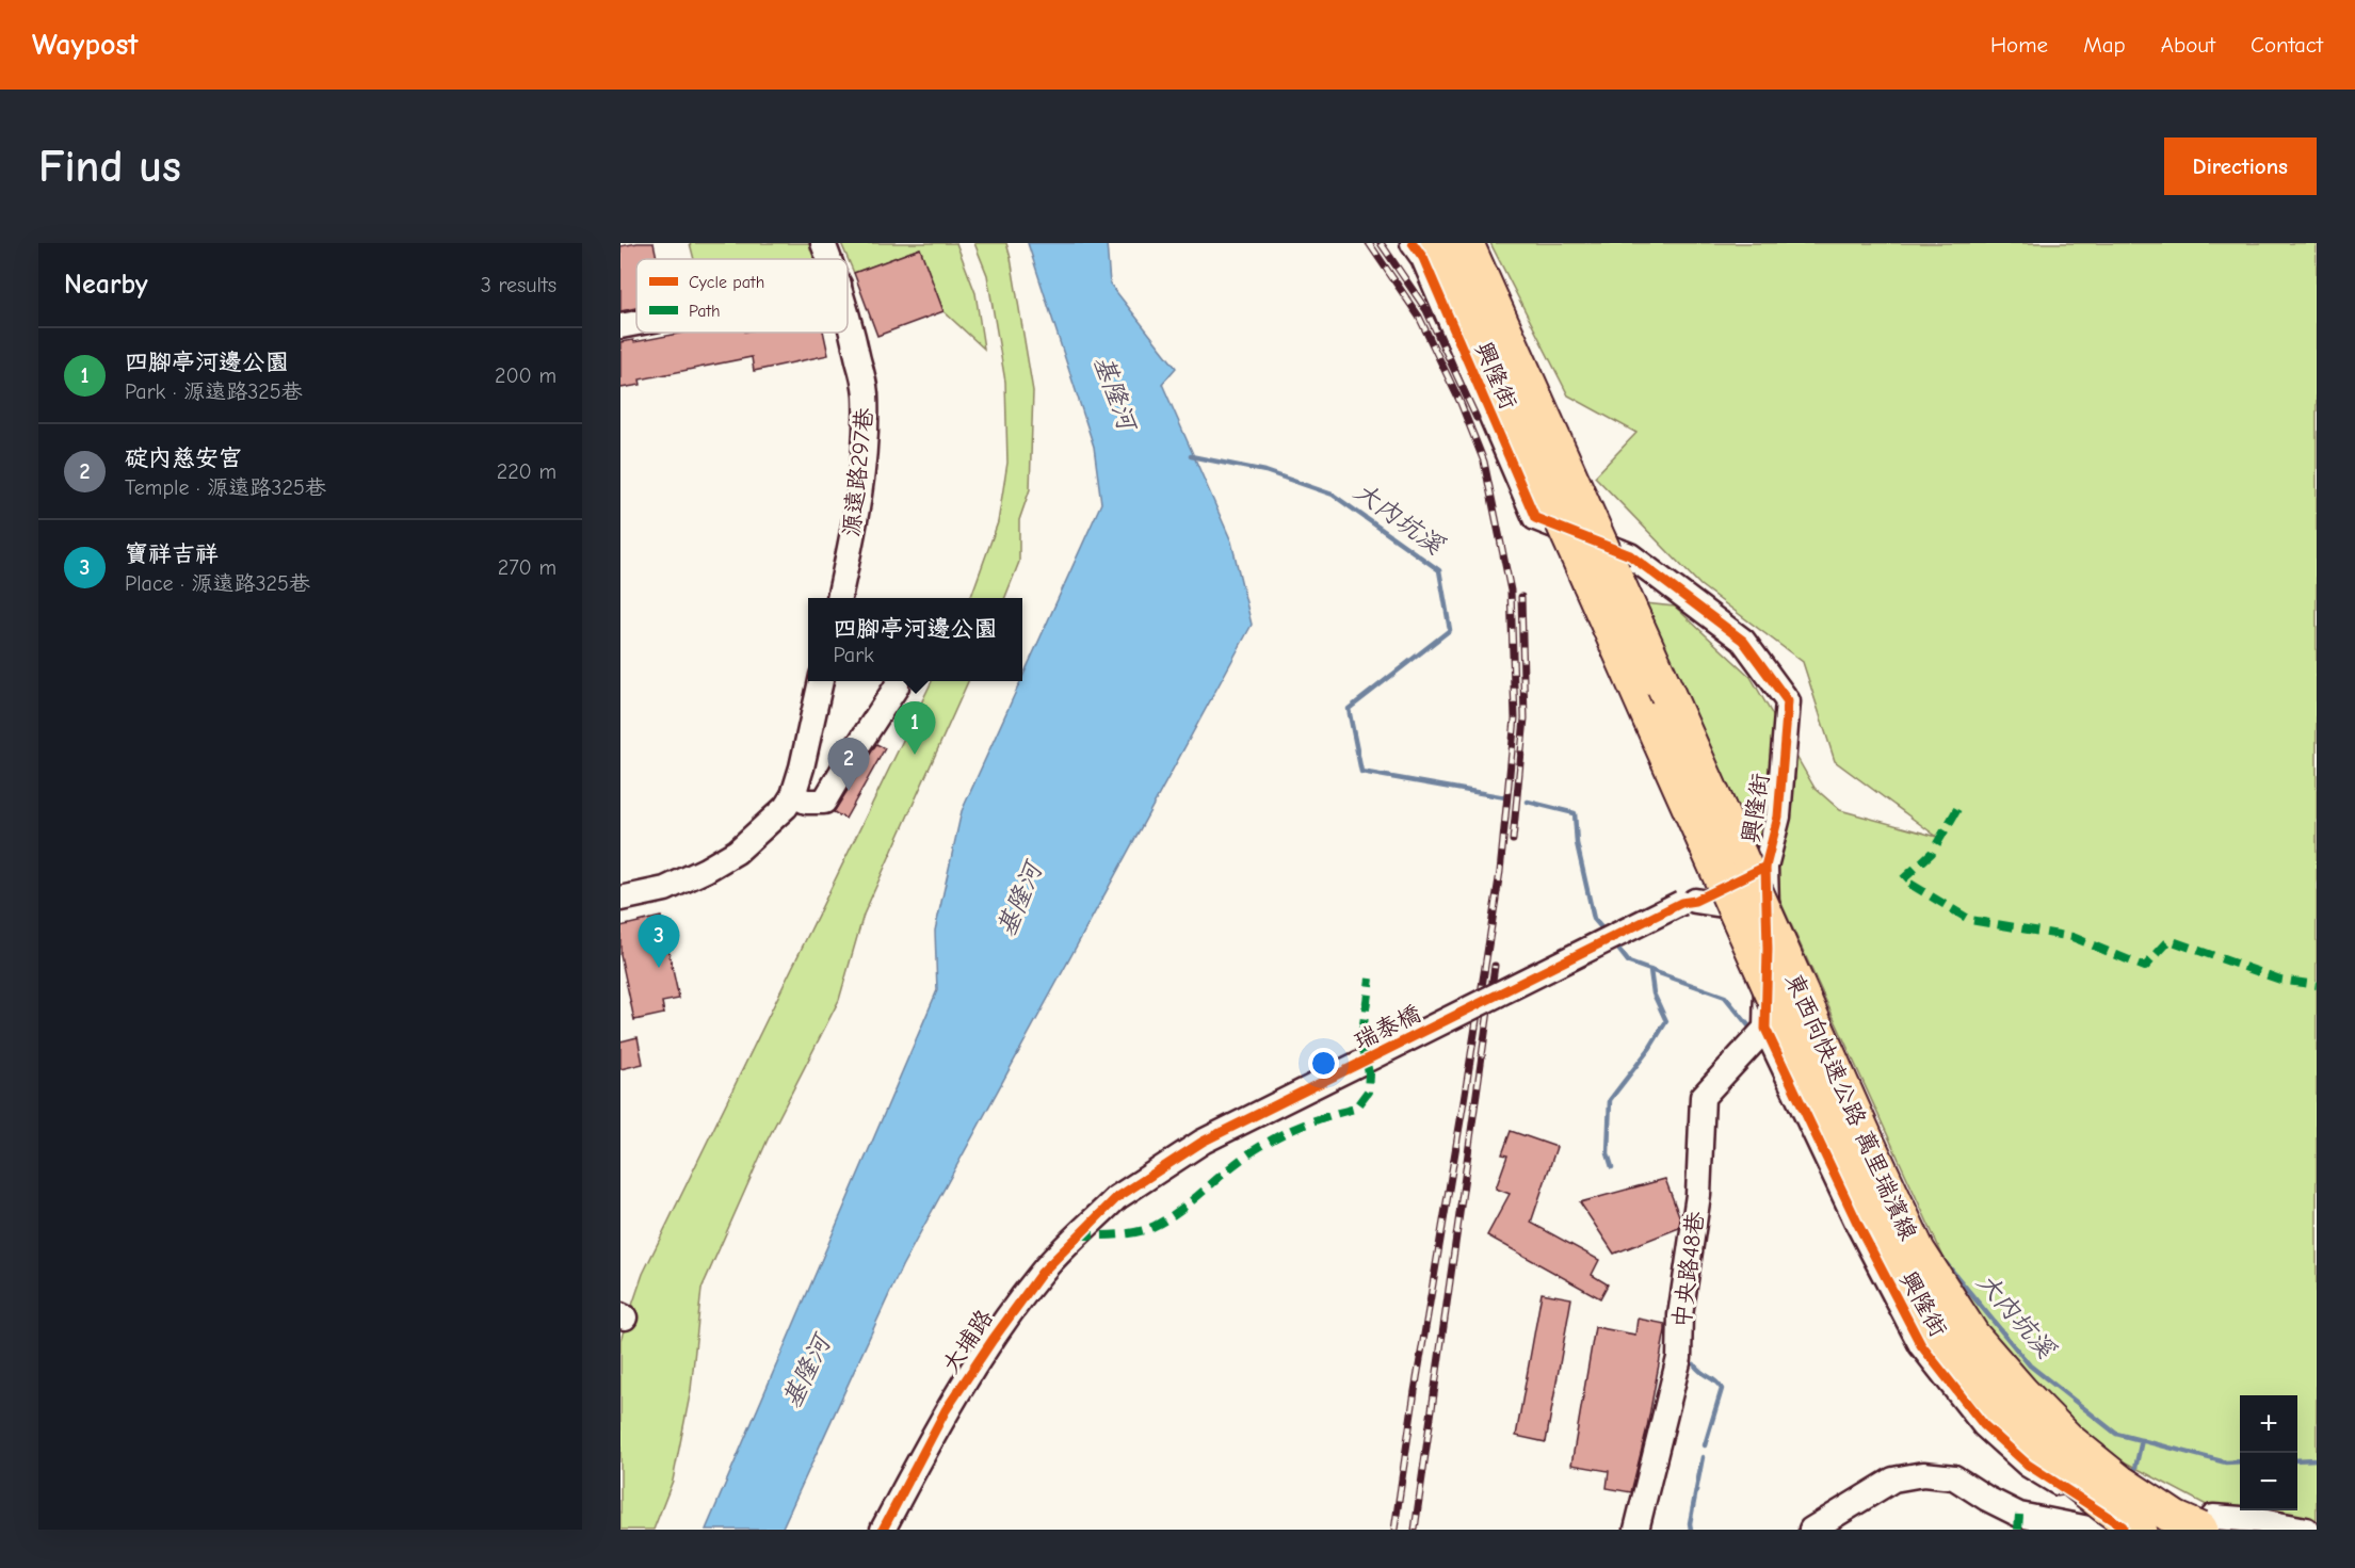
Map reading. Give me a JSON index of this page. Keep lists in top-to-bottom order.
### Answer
{
  "streets": {
    "highway": ["東西向快速公路 萬里瑞濱線"],
    "street": [
      "興隆街",
      "源遠路297巷",
      "瑞泰橋",
      "中央路48巷",
      "大埔路"
    ]
  },
  "crossings": [
    ["興隆街", "東西向快速公路 萬里瑞濱線"],
    ["興隆街", "中央路48巷"],
    ["瑞泰橋", "大埔路"]
  ],
  "water": ["基隆河", "大內坑溪"],
  "legend": ["Cycle path", "Path"],
  "page": {
    "header": "Waypost",
    "nav": [
      "Home",
      "Map",
      "About",
      "Contact"
    ],
    "buttons": "Directions",
    "title": "Find us",
    "heading": ["Nearby", "3 results"],
    "list": [
      {
        "mark": "1",
        "name": "四腳亭河邊公園",
        "note": "Park · 源遠路325巷",
        "value": "200 m"
      },
      {
        "mark": "2",
        "name": "碇內慈安宮",
        "note": "Temple · 源遠路325巷",
        "value": "220 m"
      },
      {
        "mark": "3",
        "name": "寶祥吉祥",
        "note": "Place · 源遠路325巷",
        "value": "270 m"
      }
    ],
    "popup": ["四腳亭河邊公園", "Park"],
    "pins": ["1", "2", "3"],
    "map_buttons": ["+", "−"]
  }
}
